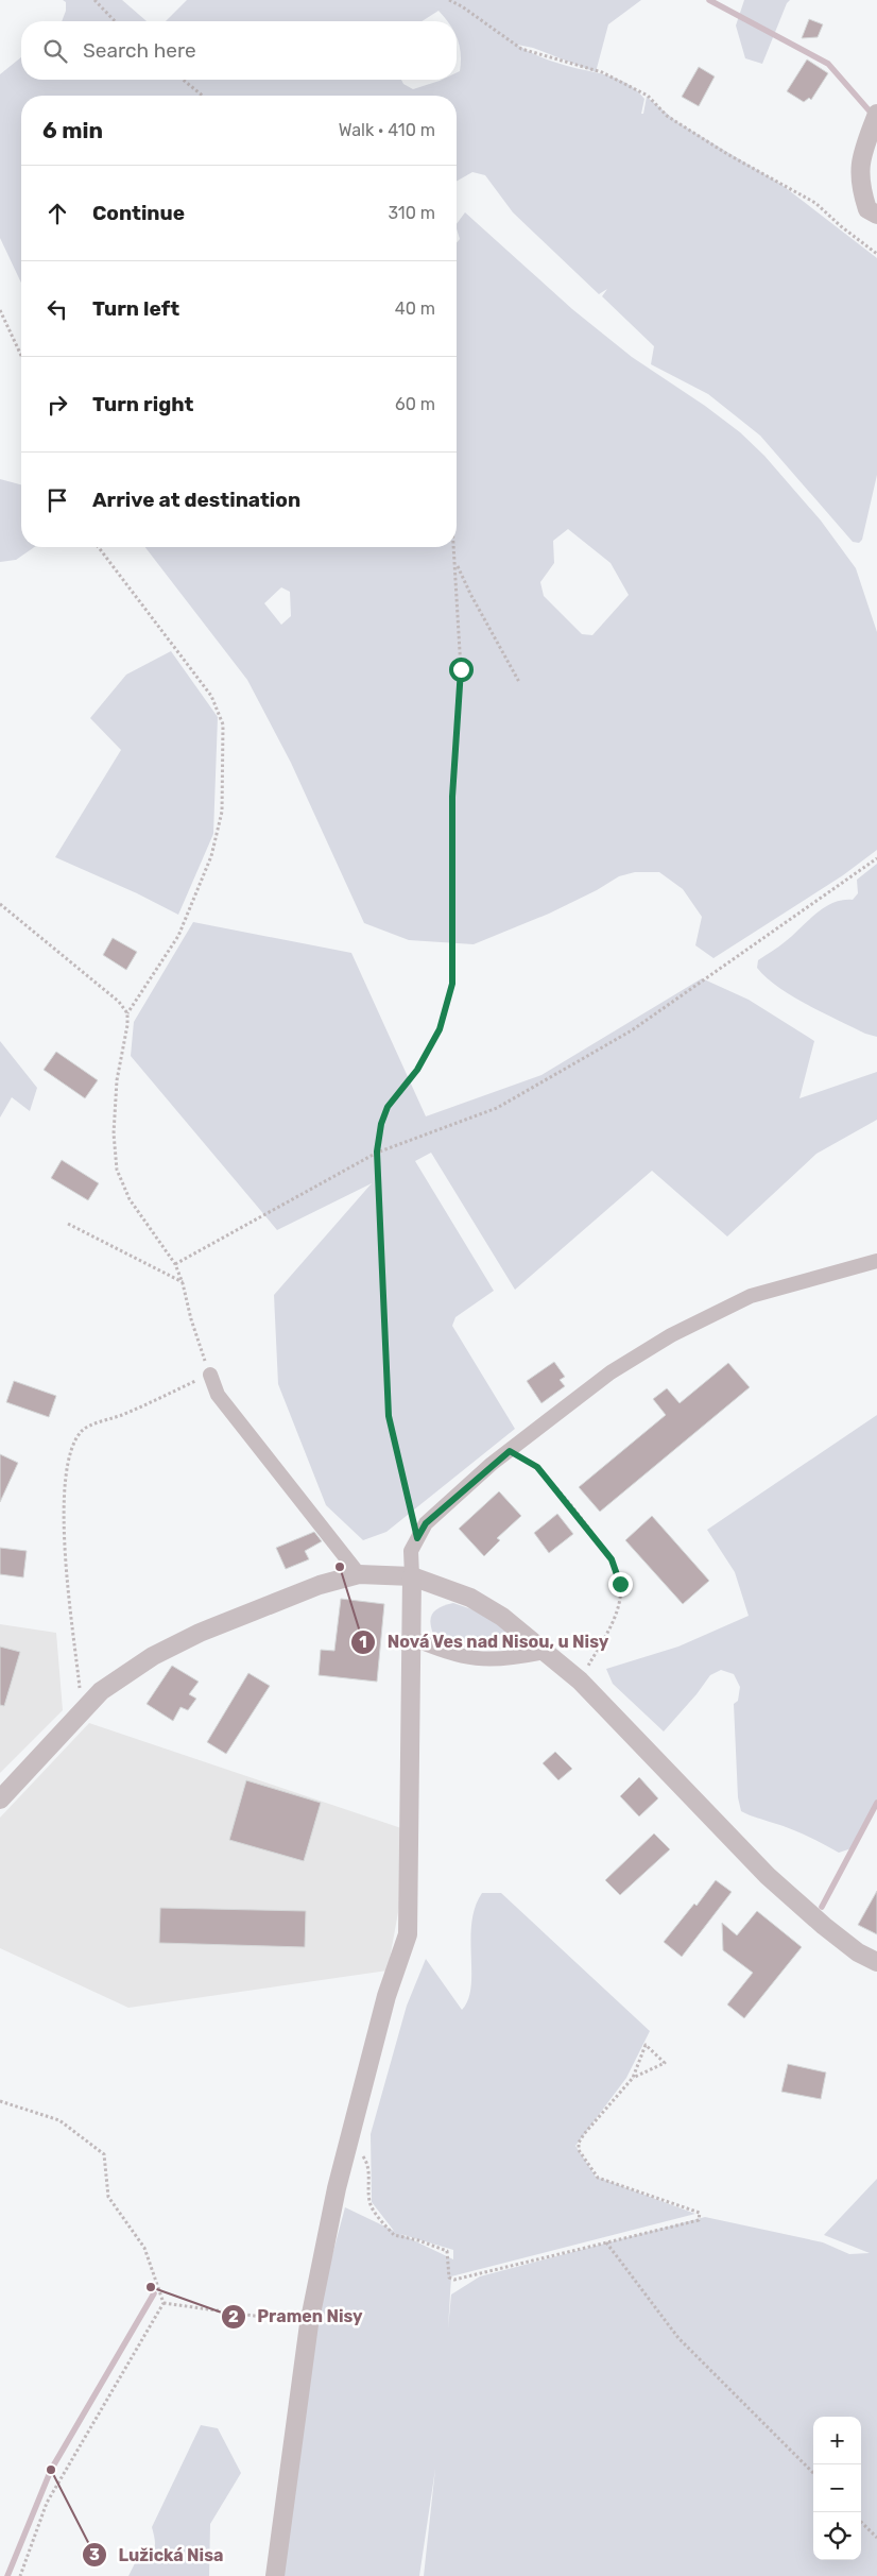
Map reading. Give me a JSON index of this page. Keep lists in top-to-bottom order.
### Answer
{
  "places": ["Nová Ves nad Nisou, u Nisy", "Pramen Nisy", "Lužická Nisa"],
  "page": {
    "search": "Search here",
    "heading": ["6 min", "Walk · 410 m"],
    "list": [
      ["Continue", "310 m"],
      ["Turn left", "40 m"],
      ["Turn right", "60 m"],
      "Arrive at destination"
    ],
    "map_buttons": ["+", "−"]
  }
}
